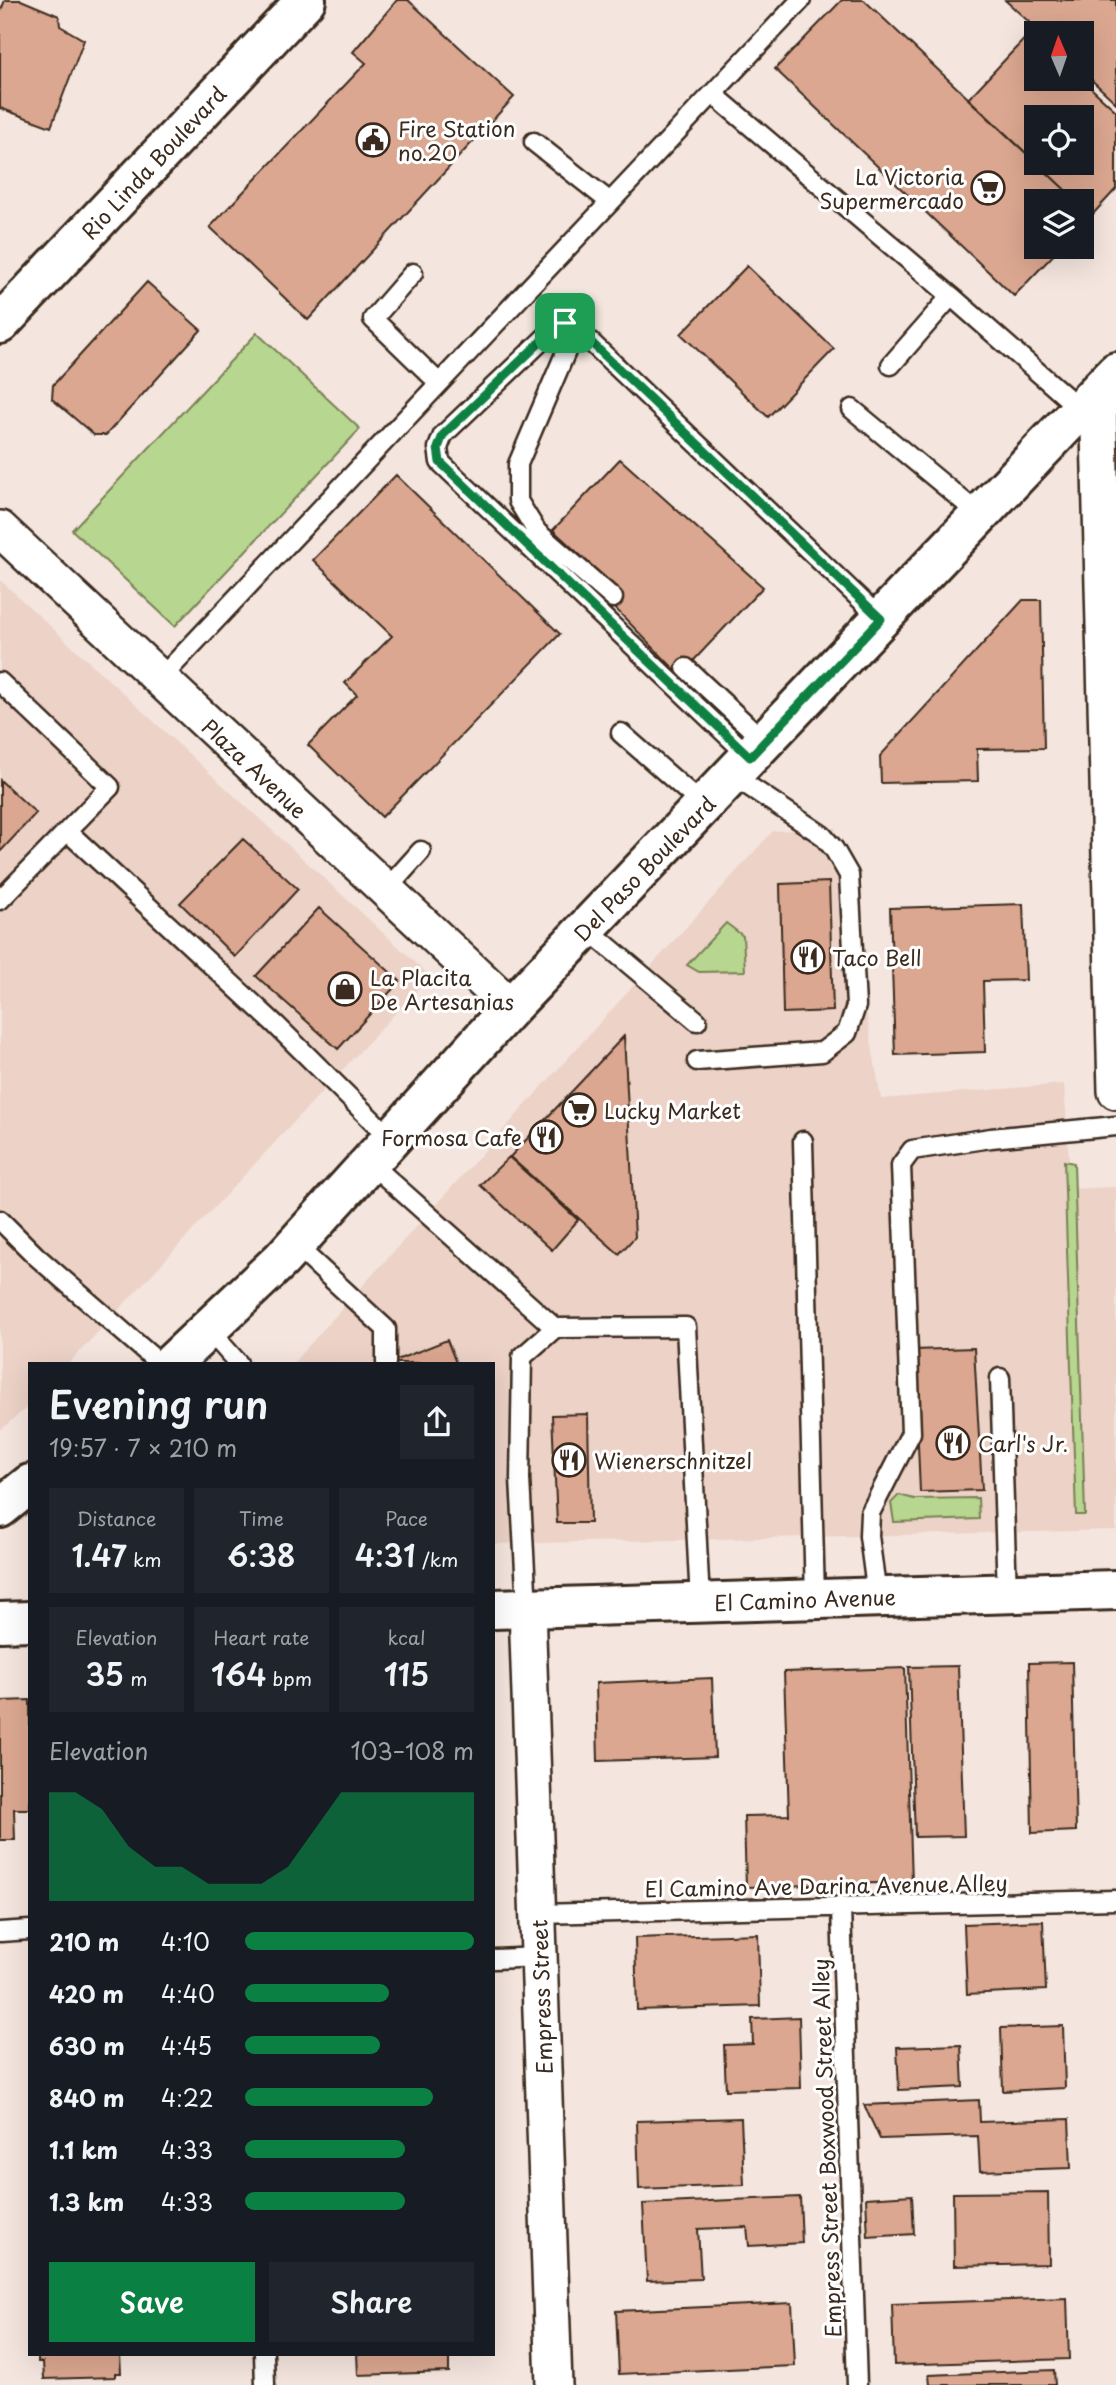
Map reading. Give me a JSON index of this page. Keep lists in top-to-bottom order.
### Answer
{
  "streets": {
    "main road": ["Rio Linda Boulevard", "Del Paso Boulevard", "El Camino Avenue"],
    "street": ["Plaza Avenue", "Empress Street"],
    "lane": ["El Camino Ave Darina Avenue Alley", "Empress Street Boxwood Street Alley"]
  },
  "crossings": [
    ["Plaza Avenue", "Del Paso Boulevard"],
    ["El Camino Avenue", "Empress Street"],
    ["El Camino Ave Darina Avenue Alley", "Empress Street"],
    ["El Camino Ave Darina Avenue Alley", "Empress Street Boxwood Street Alley"]
  ],
  "places": {
    "public building": ["Fire Station no.20"],
    "supermarket": ["La Victoria Supermercado", "Lucky Market"],
    "restaurant": [
      "Taco Bell",
      "Formosa Cafe",
      "Carl's Jr.",
      "Wienerschnitzel"
    ],
    "shop": ["La Placita De Artesanias"]
  },
  "north": "top",
  "page": {
    "heading": ["Evening run", "19:57 · 7 × 210 m"],
    "stats": [
      ["Distance", "1.47 km"],
      ["Time", "6:38"],
      ["Pace", "4:31 /km"],
      ["Elevation", "35 m"],
      ["Heart rate", "164 bpm"],
      ["kcal", "115"]
    ],
    "chart": ["Elevation", "103–108 m"],
    "list": [
      {
        "name": "210 m",
        "note": "4:10"
      },
      {
        "name": "420 m",
        "note": "4:40"
      },
      {
        "name": "630 m",
        "note": "4:45"
      },
      {
        "name": "840 m",
        "note": "4:22"
      },
      {
        "name": "1.1 km",
        "note": "4:33"
      },
      {
        "name": "1.3 km",
        "note": "4:33"
      }
    ],
    "buttons": ["Save", "Share"]
  }
}
